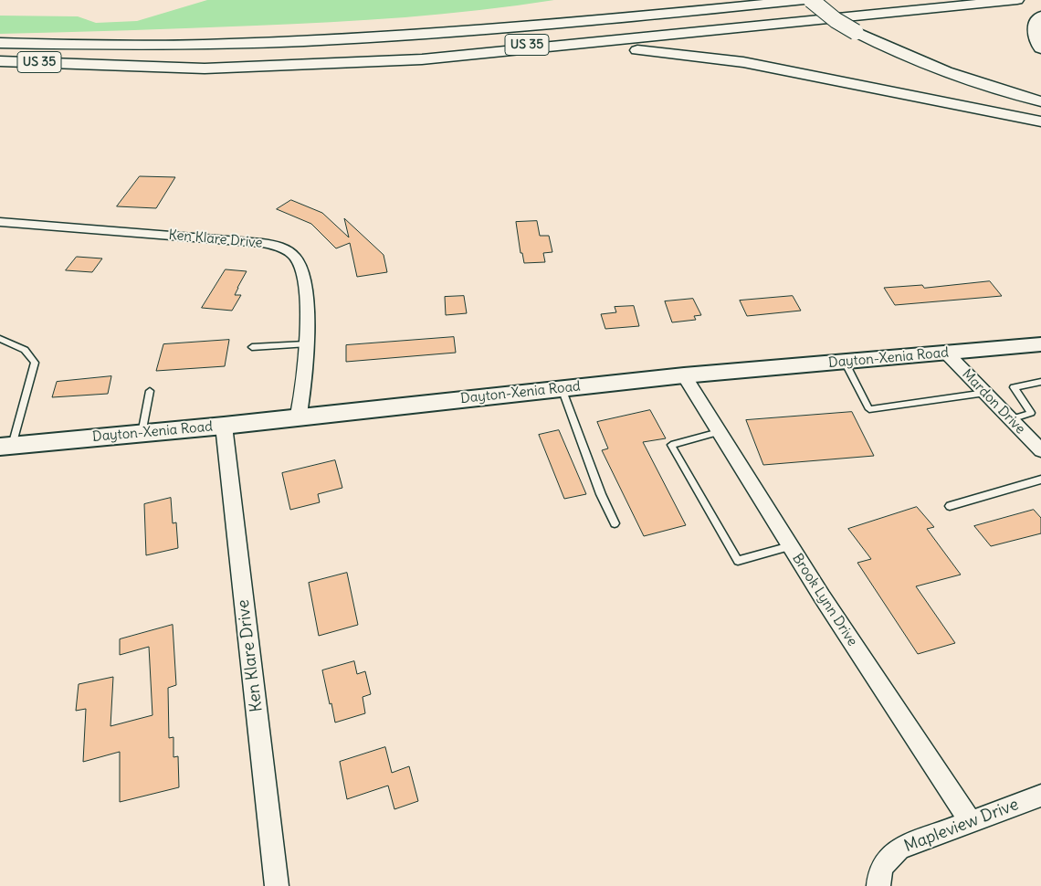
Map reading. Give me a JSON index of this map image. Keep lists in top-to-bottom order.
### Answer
{
  "streets": {
    "highway": ["US 35"],
    "main road": ["Dayton-Xenia Road"],
    "street": [
      "Ken Klare Drive",
      "Mardon Drive",
      "Brook Lynn Drive",
      "Mapleview Drive"
    ]
  },
  "crossings": [
    ["Ken Klare Drive", "Dayton-Xenia Road"],
    ["Dayton-Xenia Road", "Mardon Drive"],
    ["Dayton-Xenia Road", "Brook Lynn Drive"],
    ["Brook Lynn Drive", "Mapleview Drive"]
  ]
}
